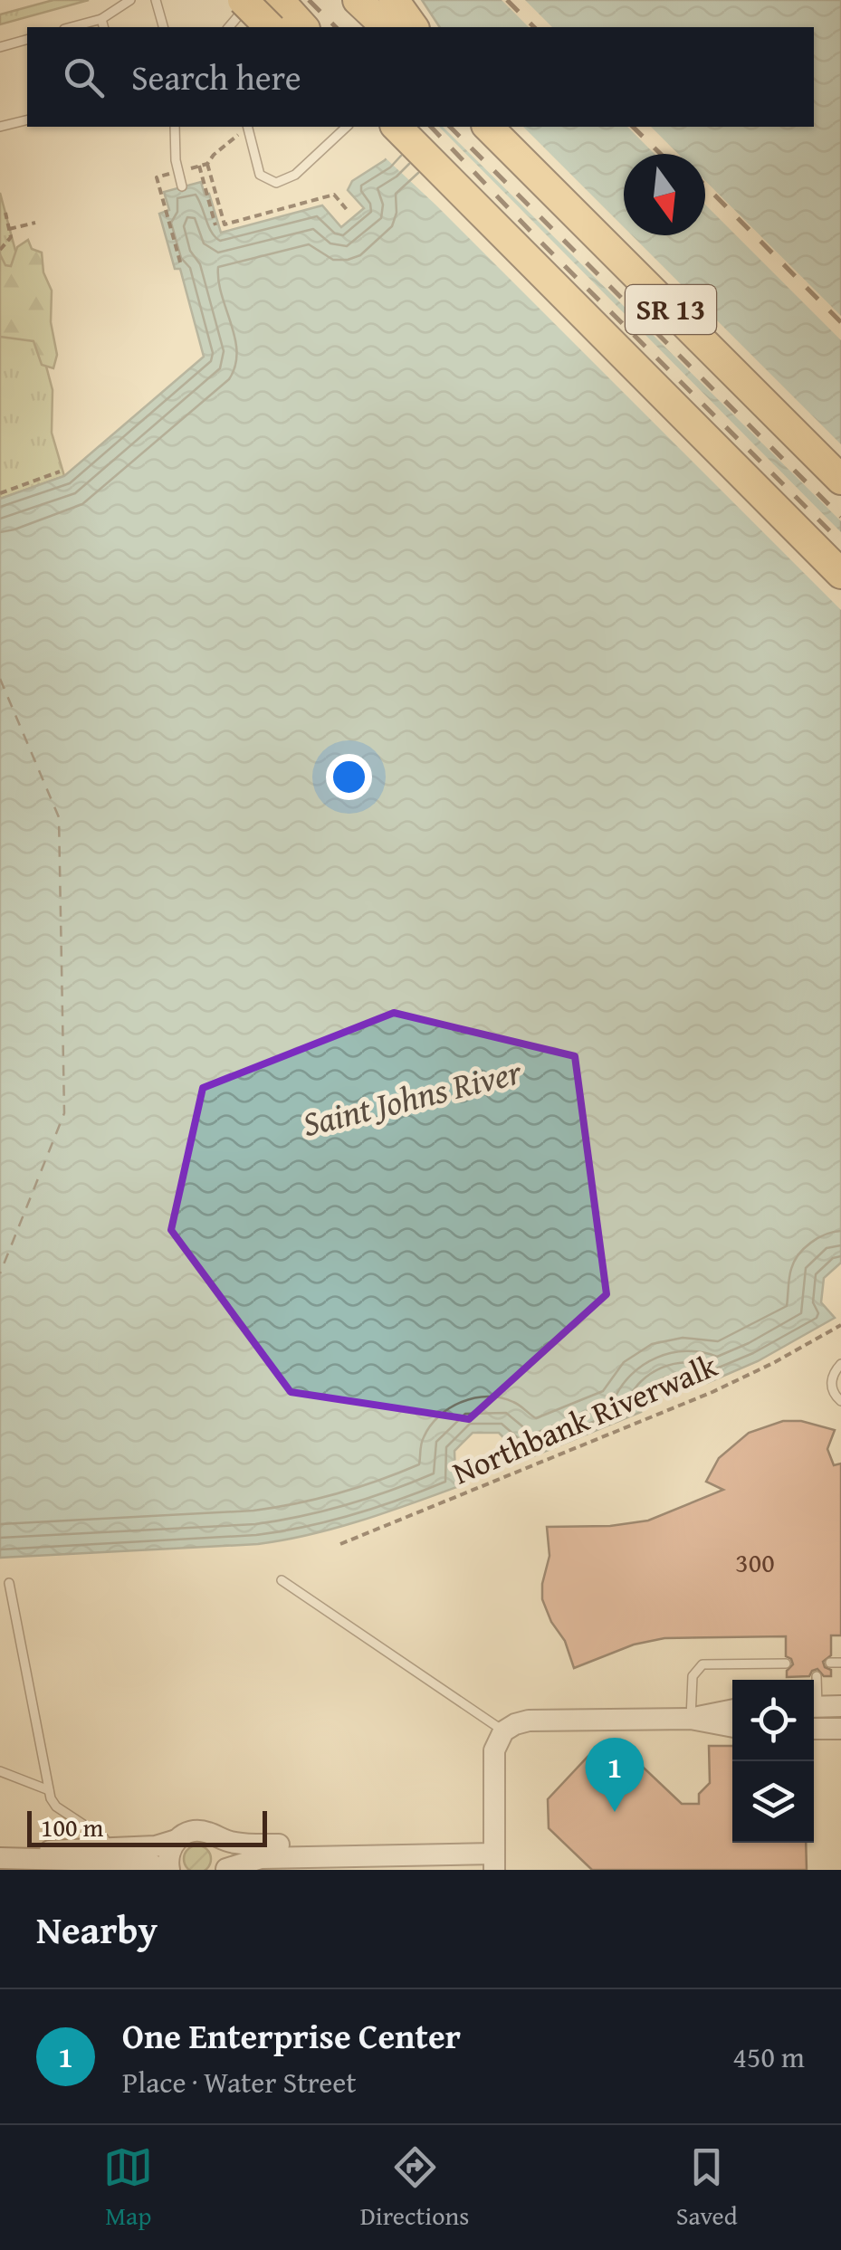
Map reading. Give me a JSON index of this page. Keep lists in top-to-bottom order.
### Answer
{
  "streets": {
    "highway": ["SR 13"],
    "path": ["Northbank Riverwalk"]
  },
  "water": ["Saint Johns River"],
  "house_numbers": ["300"],
  "scale_bar": "100 m",
  "north": "bottom",
  "page": {
    "search": "Search here",
    "pins": "1",
    "scale": "100 m",
    "heading": "Nearby",
    "list": [
      {
        "mark": "1",
        "name": "One Enterprise Center",
        "note": "Place · Water Street",
        "value": "450 m"
      }
    ],
    "nav": ["Map", "Directions", "Saved"]
  }
}
